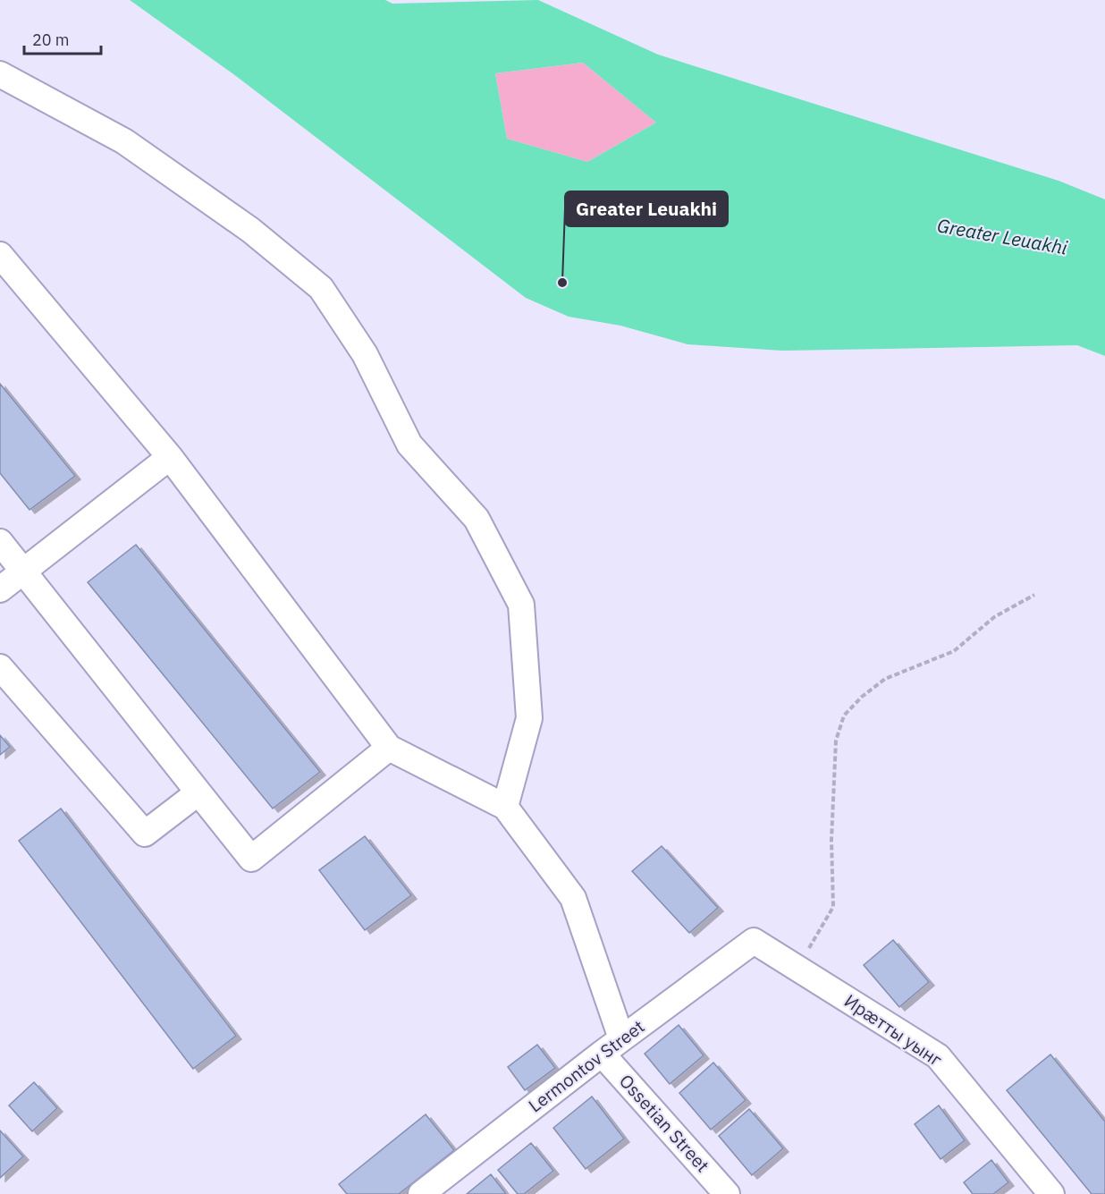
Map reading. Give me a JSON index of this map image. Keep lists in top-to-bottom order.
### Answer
{
  "streets": {
    "street": ["Ирæтты уынг", "Lermontov Street", "Ossetian Street"]
  },
  "crossings": [
    ["Ирæтты уынг", "Lermontov Street"],
    ["Lermontov Street", "Ossetian Street"]
  ],
  "water": ["Greater Leuakhi"],
  "places": ["Greater Leuakhi"],
  "scale_bar": "20 m"
}
